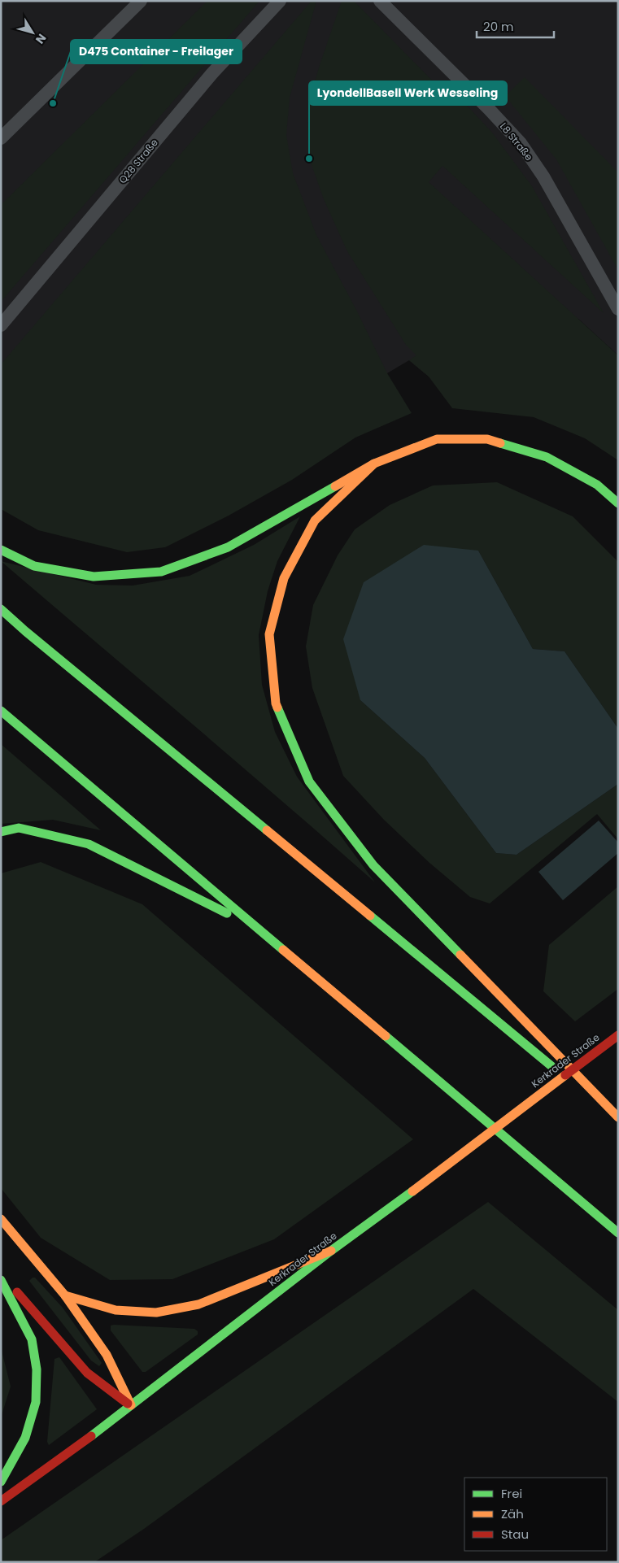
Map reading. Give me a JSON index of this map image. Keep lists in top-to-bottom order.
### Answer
{
  "streets": {
    "main road": ["Kerkrader Straße"],
    "lane": ["L8 Straße", "Q28 Straße"]
  },
  "places": ["D475 Container - Freilager", "LyondellBasell Werk Wesseling"],
  "legend": ["Frei", "Zäh", "Stau"],
  "scale_bar": "20 m",
  "north": "bottom right"
}
